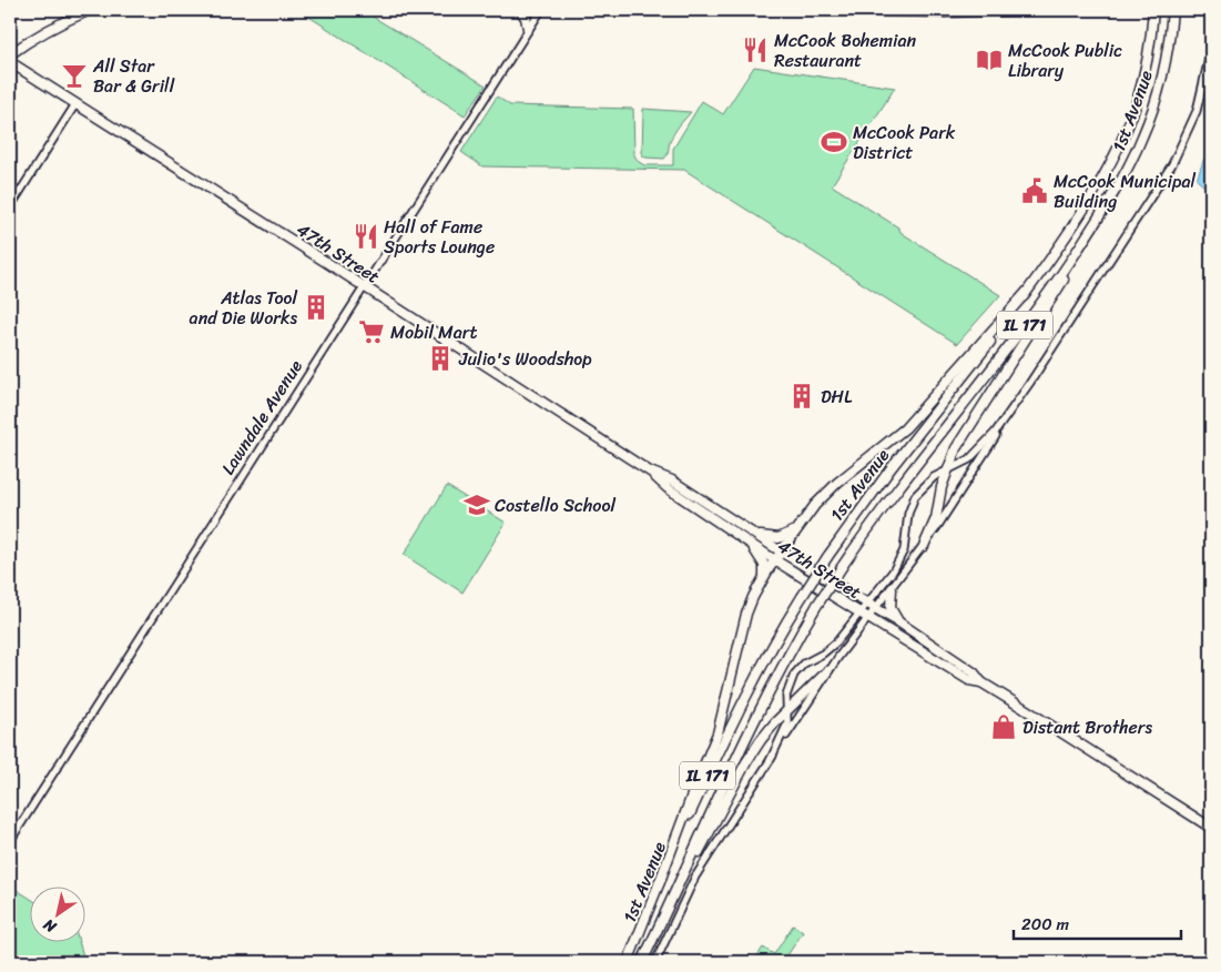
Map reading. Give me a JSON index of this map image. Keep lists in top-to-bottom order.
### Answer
{
  "streets": {
    "main road": ["1st Avenue", "47th Street", "IL 171"],
    "street": ["Lawndale Avenue"]
  },
  "crossings": [
    ["47th Street", "Lawndale Avenue"]
  ],
  "places": {
    "restaurant": ["McCook Bohemian Restaurant", "Hall of Fame Sports Lounge"],
    "library": ["McCook Public Library"],
    "bar": ["All Star Bar & Grill"],
    "sports": ["McCook Park District"],
    "public building": ["McCook Municipal Building"],
    "building": ["Atlas Tool and Die Works", "Julio's Woodshop", "DHL"],
    "supermarket": ["Mobil Mart"],
    "school or university": ["Costello School"],
    "shop": ["Distant Brothers"]
  },
  "scale_bar": "200 m",
  "north": "bottom left"
}
